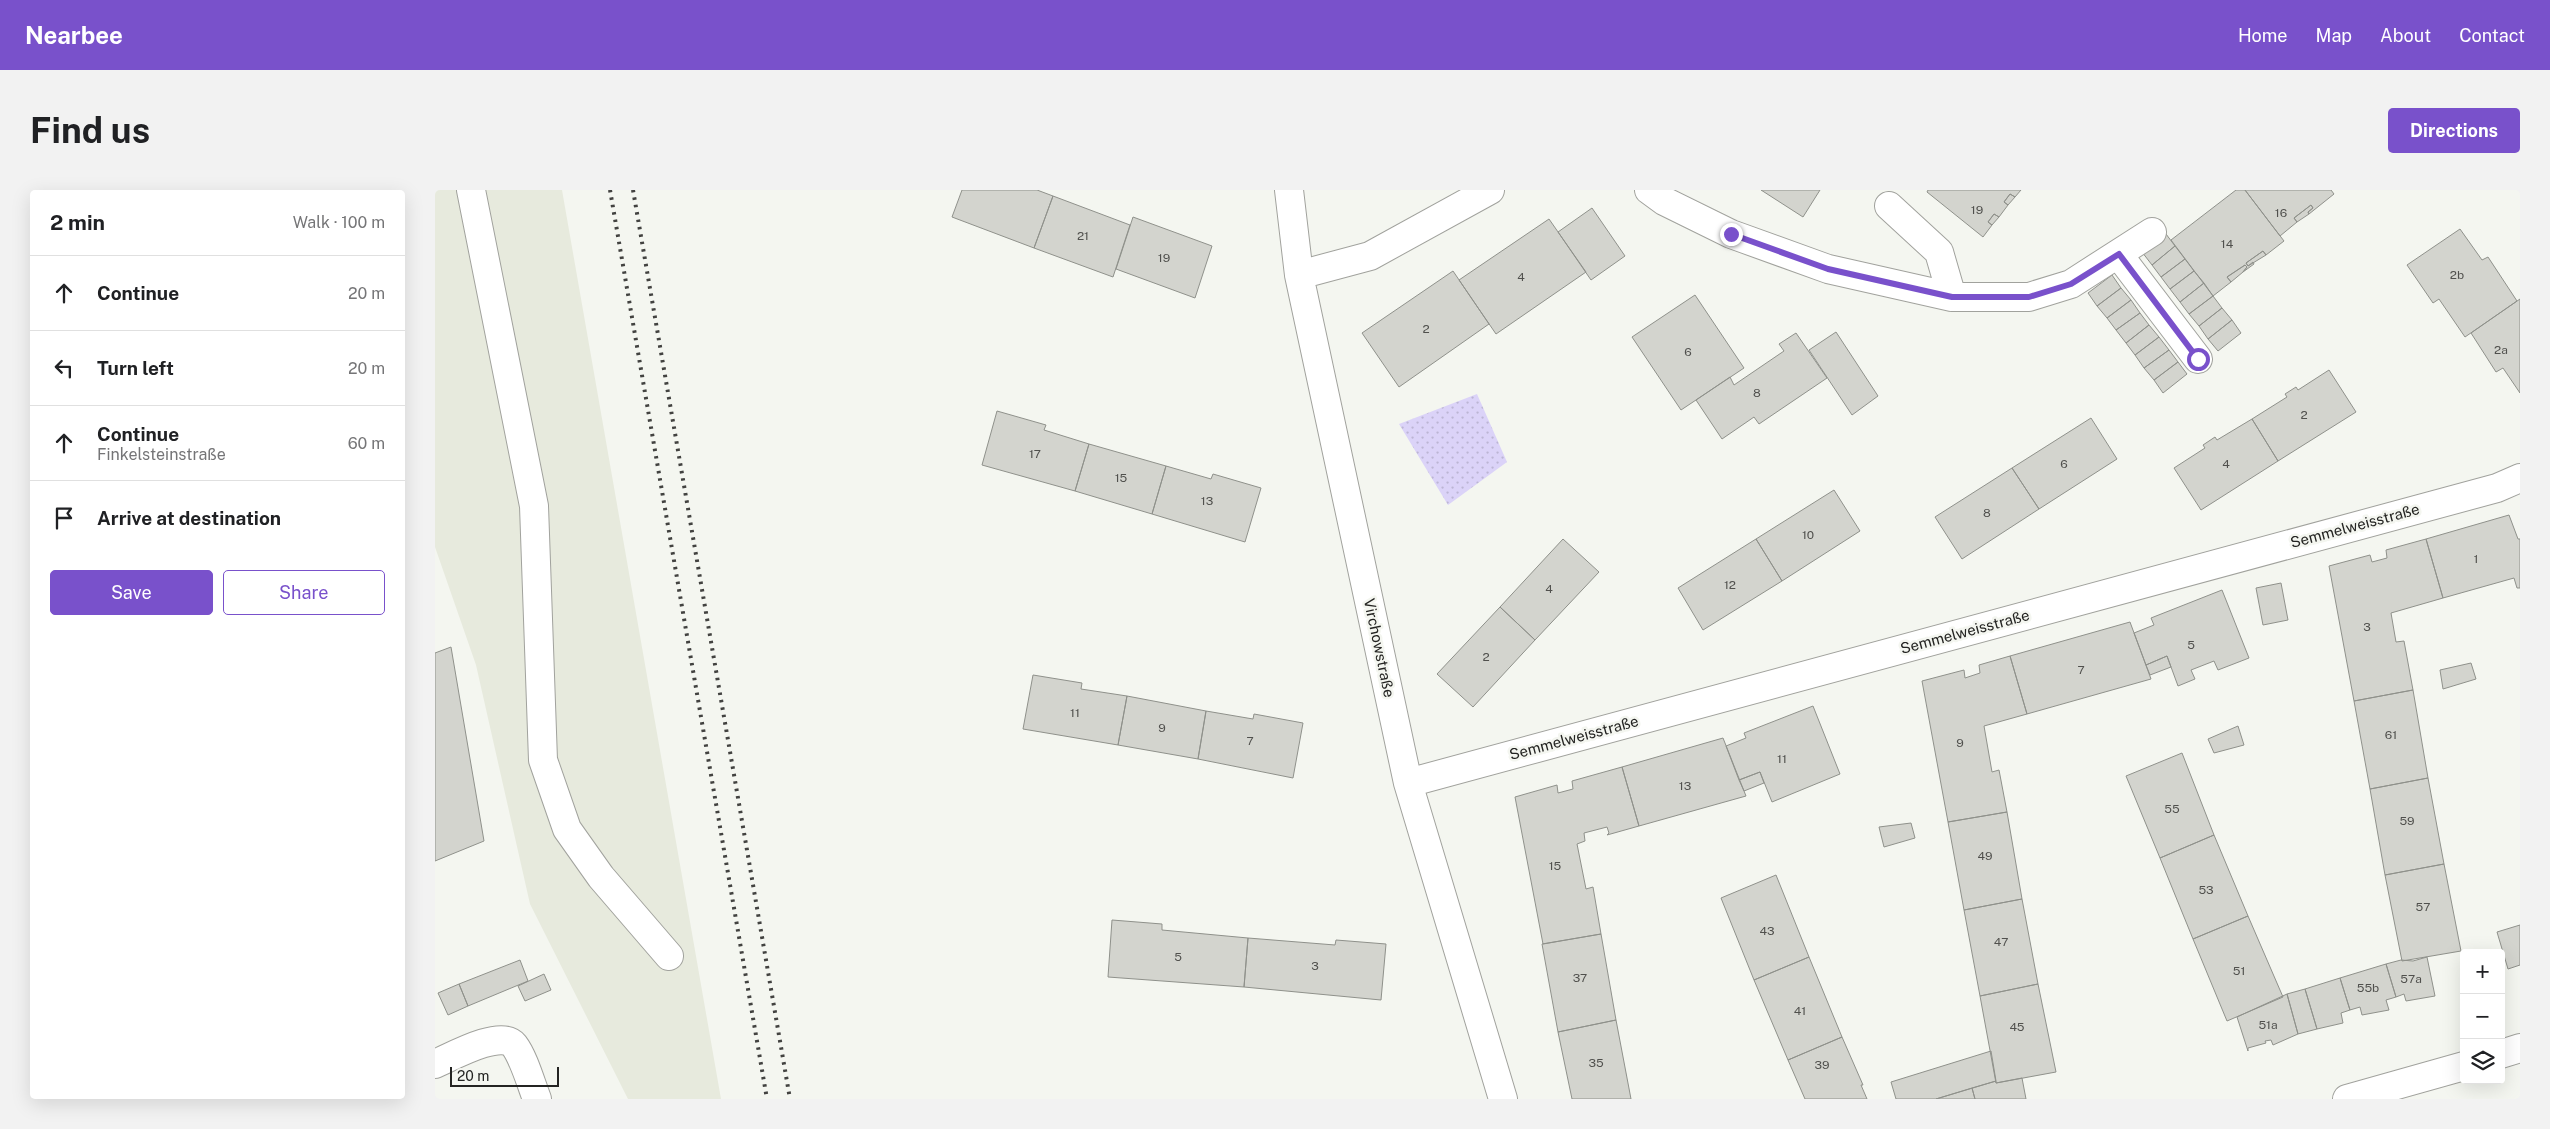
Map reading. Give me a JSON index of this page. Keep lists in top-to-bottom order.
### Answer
{
  "streets": {
    "street": ["Semmelweisstraße", "Virchowstraße"]
  },
  "crossings": [
    ["Semmelweisstraße", "Virchowstraße"]
  ],
  "house_numbers": [
    "19",
    "16",
    "21",
    "14",
    "19",
    "2b",
    "4",
    "2",
    "2a",
    "6",
    "8",
    "2",
    "17",
    "6",
    "4",
    "15",
    "13",
    "8",
    "10",
    "1",
    "12",
    "4",
    "3",
    "5",
    "2",
    "7",
    "11",
    "9",
    "61",
    "7",
    "9",
    "11",
    "13",
    "55",
    "59",
    "49",
    "15",
    "53",
    "57",
    "43",
    "47",
    "5",
    "3",
    "51",
    "37",
    "57a",
    "55b",
    "41",
    "51a",
    "45",
    "35",
    "39"
  ],
  "scale_bar": "20 m",
  "page": {
    "header": "Nearbee",
    "nav": [
      "Home",
      "Map",
      "About",
      "Contact"
    ],
    "buttons": [
      "Directions",
      ["Save", "Share"]
    ],
    "title": "Find us",
    "heading": ["2 min", "Walk · 100 m"],
    "list": [
      ["Continue", "20 m"],
      ["Turn left", "20 m"],
      ["Continue", "Finkelsteinstraße", "60 m"],
      "Arrive at destination"
    ],
    "map_buttons": ["+", "−"],
    "scale": "20 m"
  }
}
